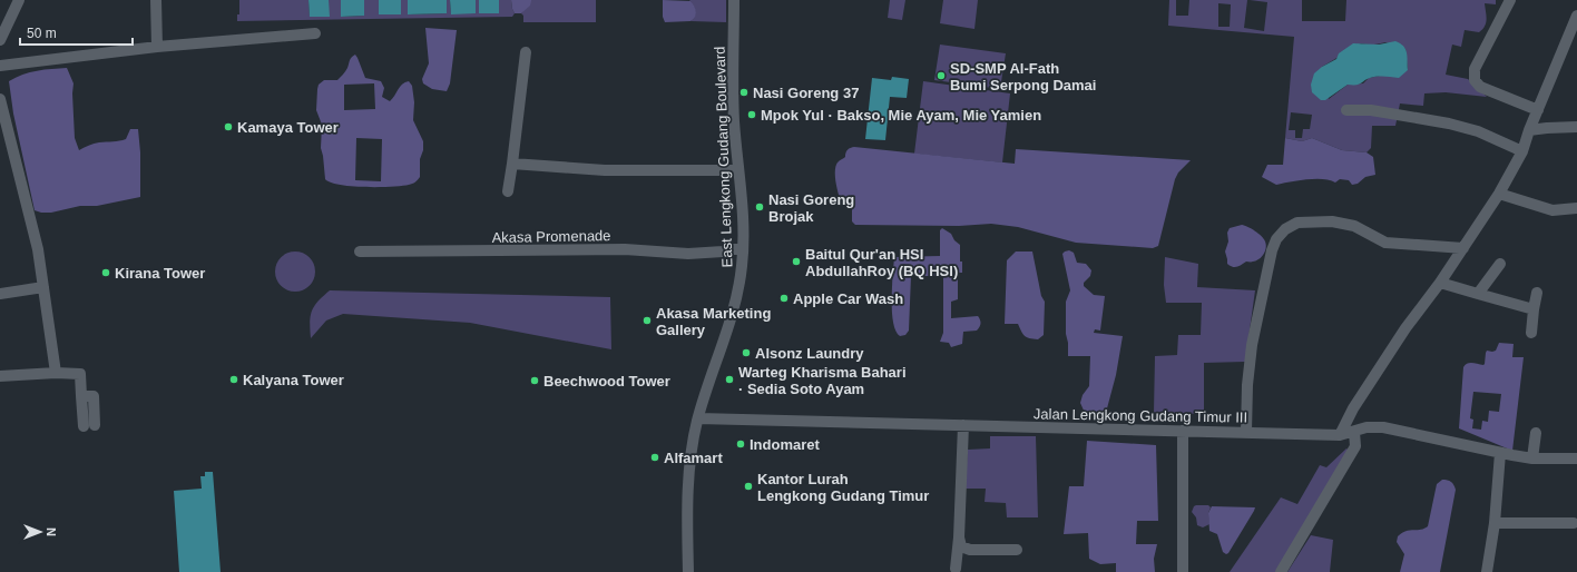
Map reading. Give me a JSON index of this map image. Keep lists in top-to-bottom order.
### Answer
{
  "streets": {
    "street": ["East Lengkong Gudang Boulevard", "Akasa Promenade", "Jalan Lengkong Gudang Timur III"]
  },
  "crossings": [
    ["East Lengkong Gudang Boulevard", "Akasa Promenade"],
    ["East Lengkong Gudang Boulevard", "Jalan Lengkong Gudang Timur III"]
  ],
  "places": [
    "SD-SMP Al-Fath Bumi Serpong Damai",
    "Nasi Goreng 37",
    "Mpok Yul · Bakso, Mie Ayam, Mie Yamien",
    "Kamaya Tower",
    "Nasi Goreng Brojak",
    "Baitul Qur'an HSI AbdullahRoy (BQ HSI)",
    "Kirana Tower",
    "Apple Car Wash",
    "Akasa Marketing Gallery",
    "Alsonz Laundry",
    "Kalyana Tower",
    "Warteg Kharisma Bahari · Sedia Soto Ayam",
    "Beechwood Tower",
    "Indomaret",
    "Alfamart",
    "Kantor Lurah Lengkong Gudang Timur"
  ],
  "scale_bar": "50 m",
  "north": "right"
}
